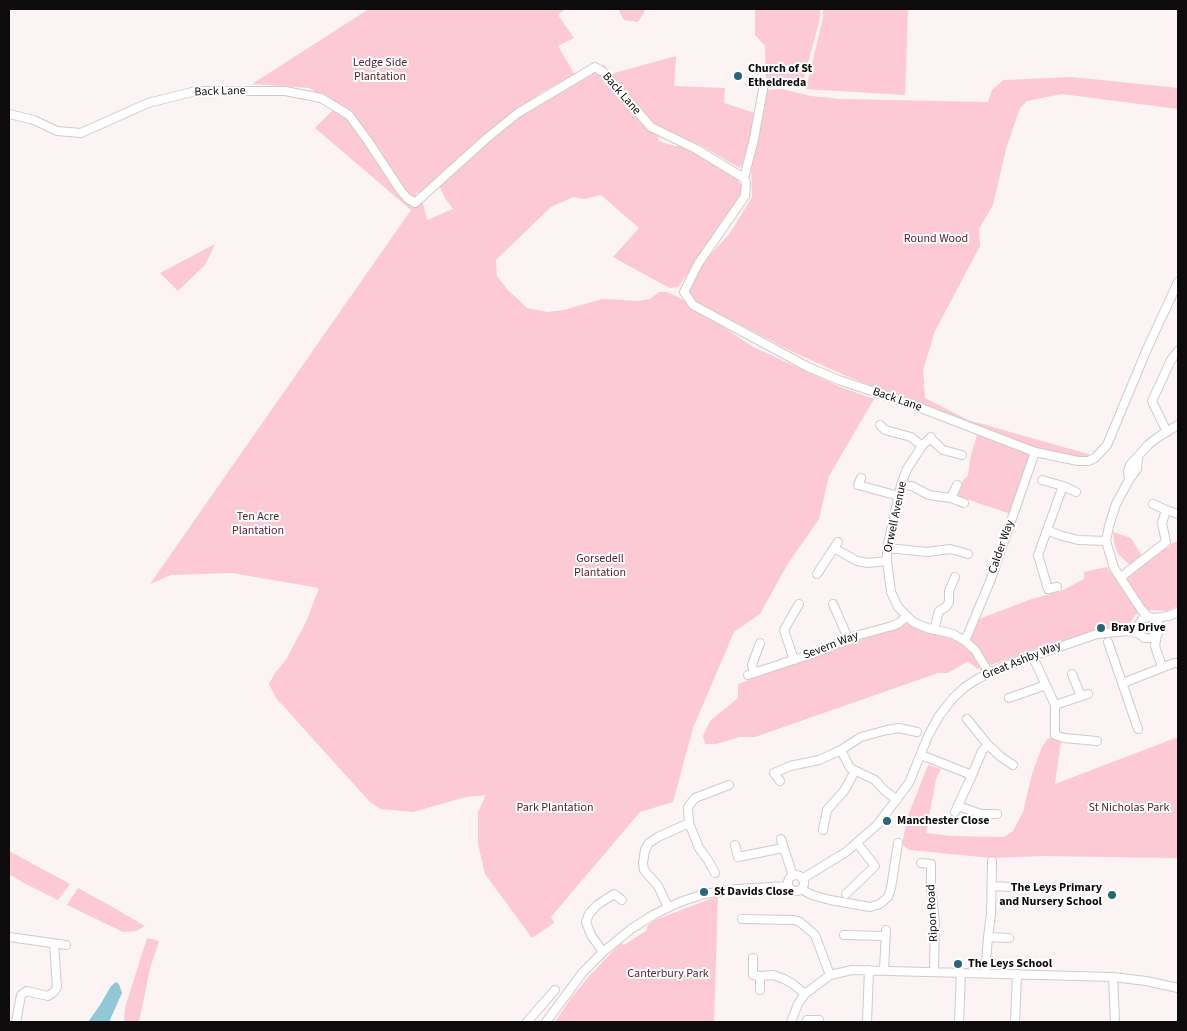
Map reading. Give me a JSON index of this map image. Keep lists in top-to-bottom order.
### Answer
{
  "streets": {
    "street": [
      "Back Lane",
      "Orwell Avenue",
      "Calder Way",
      "Severn Way",
      "Great Ashby Way",
      "Ripon Road"
    ]
  },
  "crossings": [
    ["Back Lane", "Calder Way"],
    ["Orwell Avenue", "Calder Way"],
    ["Orwell Avenue", "Severn Way"],
    ["Orwell Avenue", "Great Ashby Way"]
  ],
  "parks": [
    "Ledge Side Plantation",
    "Round Wood",
    "Ten Acre Plantation",
    "Gorsedell Plantation",
    "Park Plantation",
    "St Nicholas Park",
    "Canterbury Park"
  ],
  "places": [
    "Church of St Etheldreda",
    "Bray Drive",
    "Manchester Close",
    "St Davids Close",
    "The Leys Primary and Nursery School",
    "The Leys School"
  ]
}
